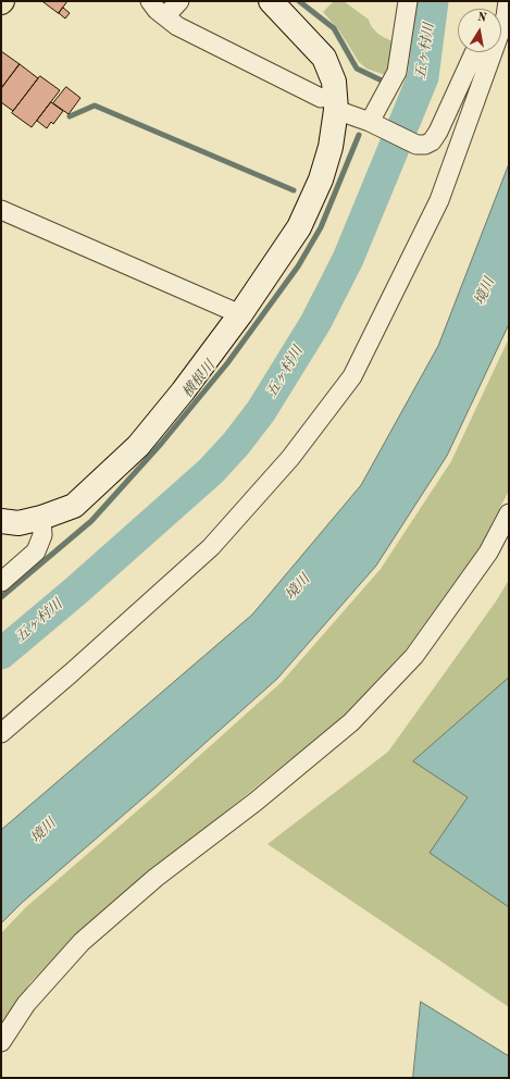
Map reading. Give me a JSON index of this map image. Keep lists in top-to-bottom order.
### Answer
{
  "water": ["五ヶ村川", "境川", "横根川"],
  "north": "top"
}
